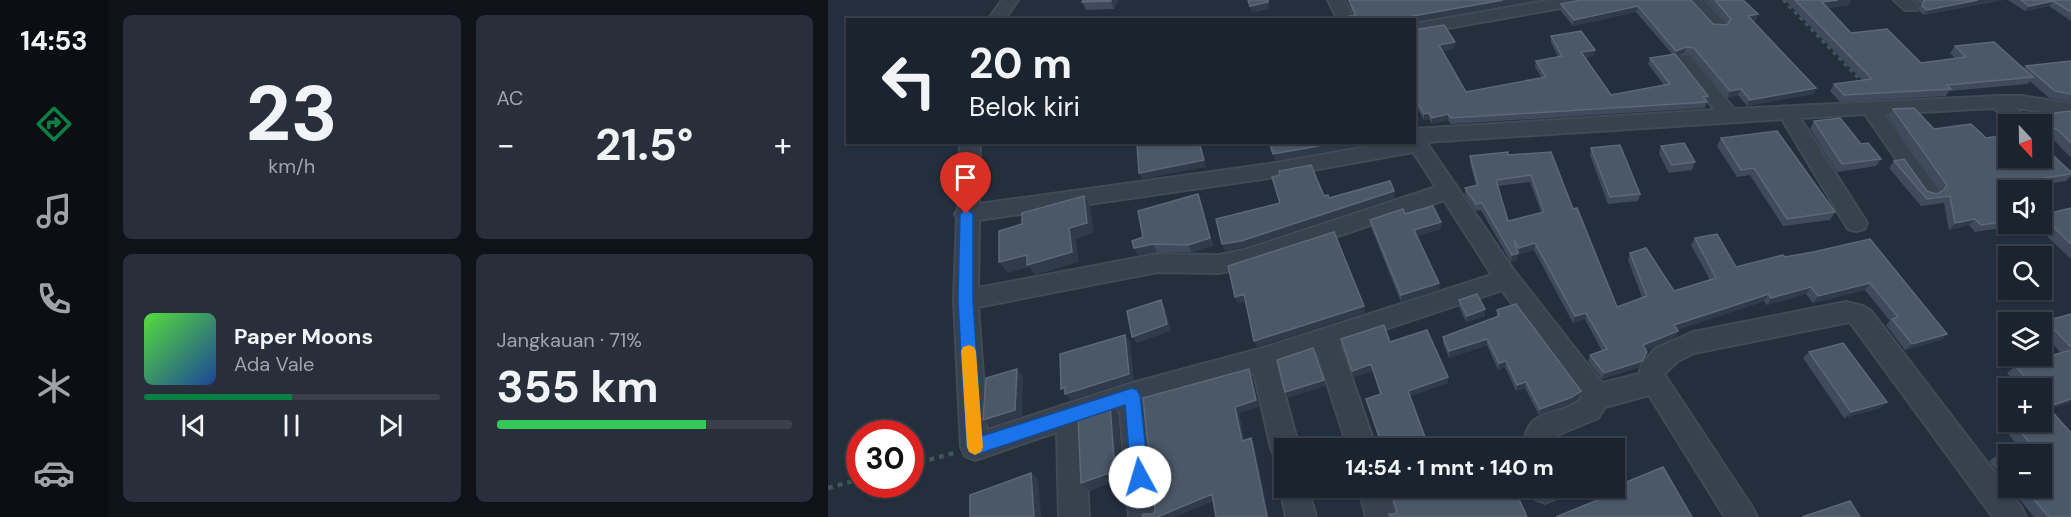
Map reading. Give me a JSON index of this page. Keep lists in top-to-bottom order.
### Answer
{
  "north": "bottom",
  "page": {
    "tabs": "14:53",
    "tile": [
      ["23", "km/h"],
      "AC",
      ["Jangkauan · 71%", "355 km"]
    ],
    "turn": ["20 m", "Belok kiri"],
    "map_buttons": ["+", "−"],
    "heat": ["−", "21.5°", "+"],
    "song": ["Paper Moons", "Ada Vale"],
    "limit": "30",
    "trip": "14:54 · 1 mnt · 140 m"
  }
}
